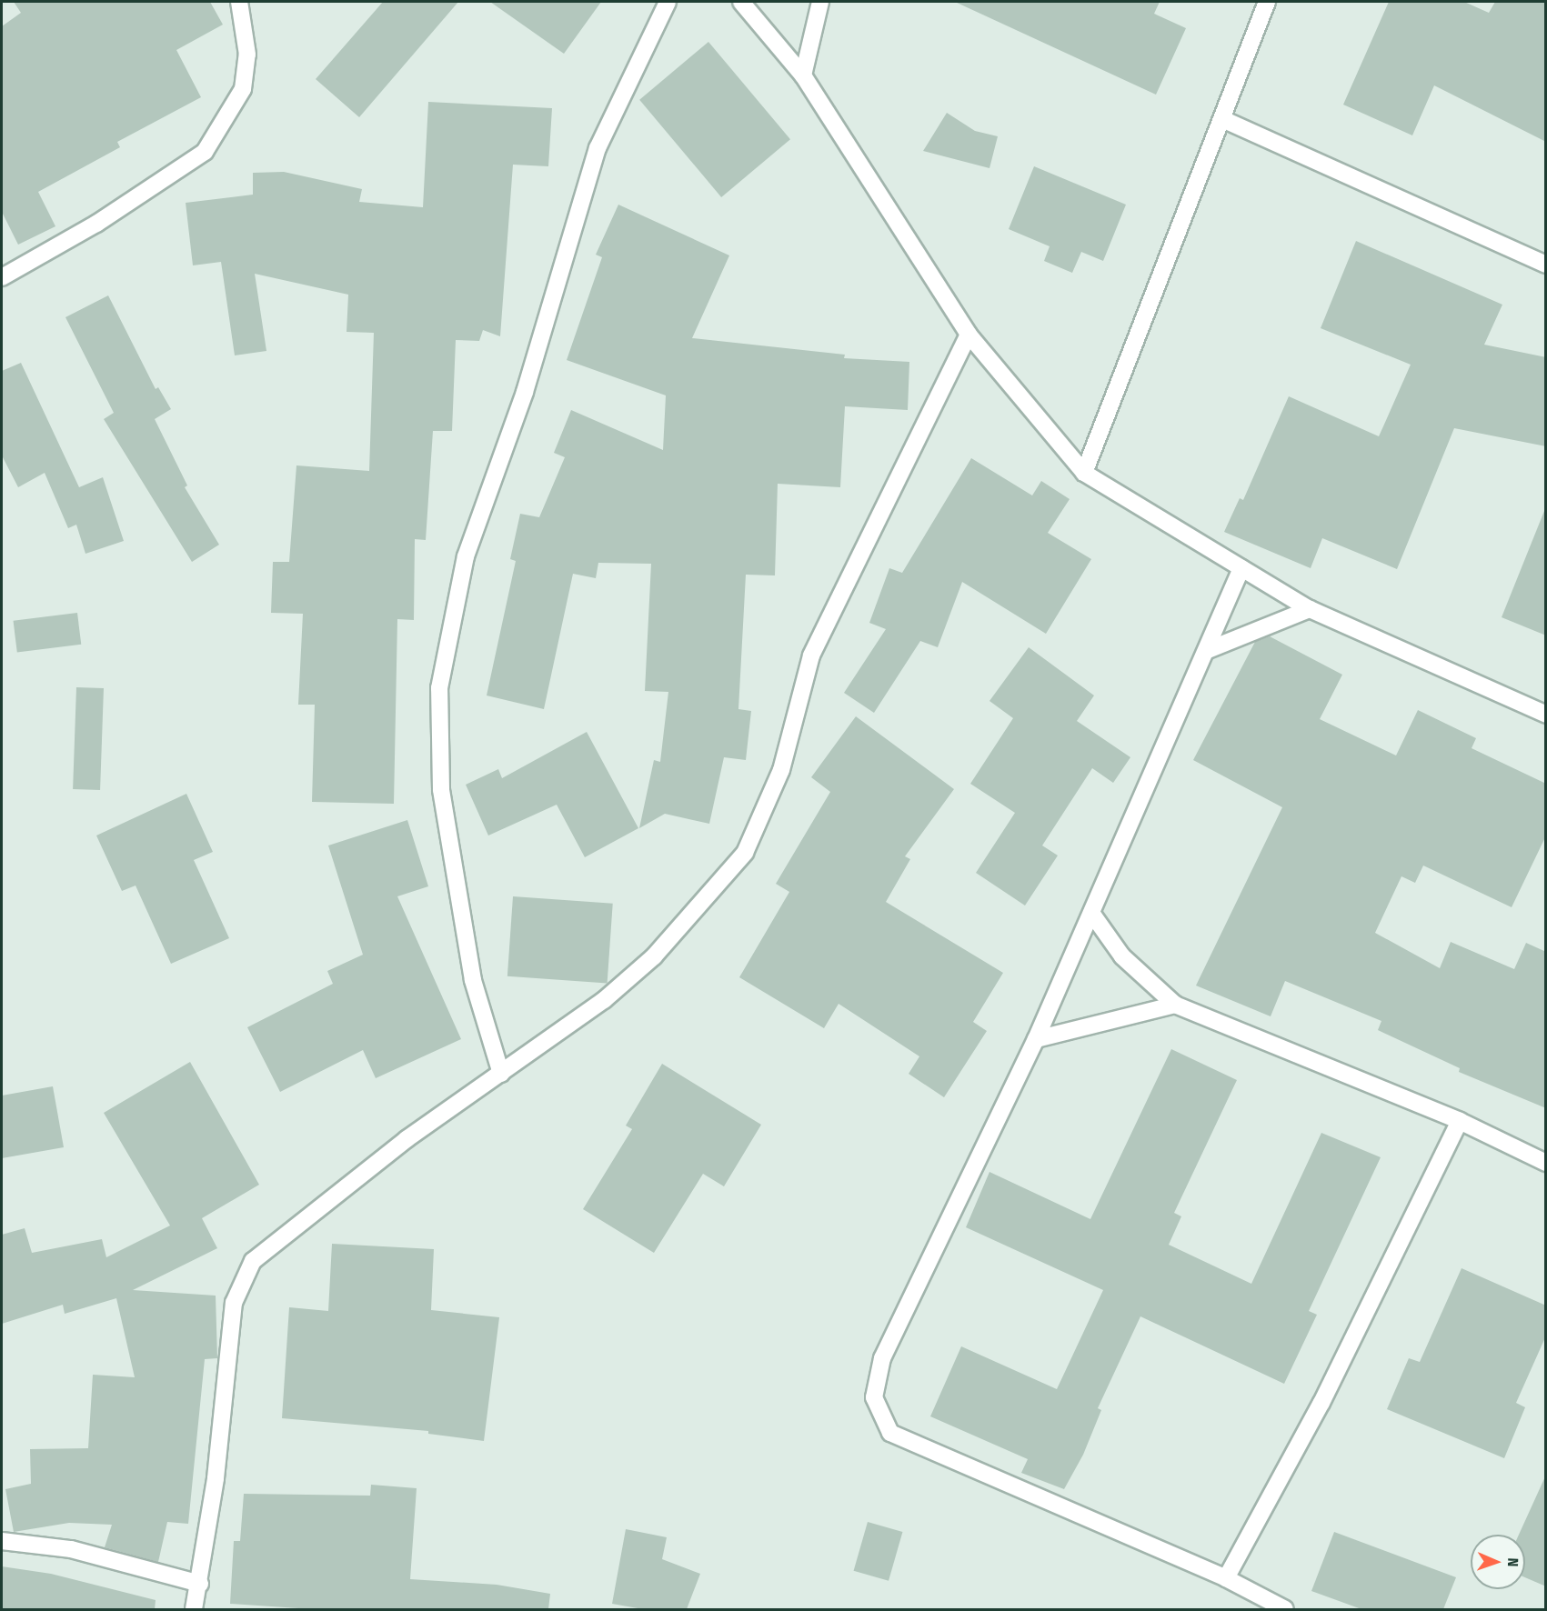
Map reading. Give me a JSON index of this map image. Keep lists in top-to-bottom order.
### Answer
{
  "north": "right"
}
